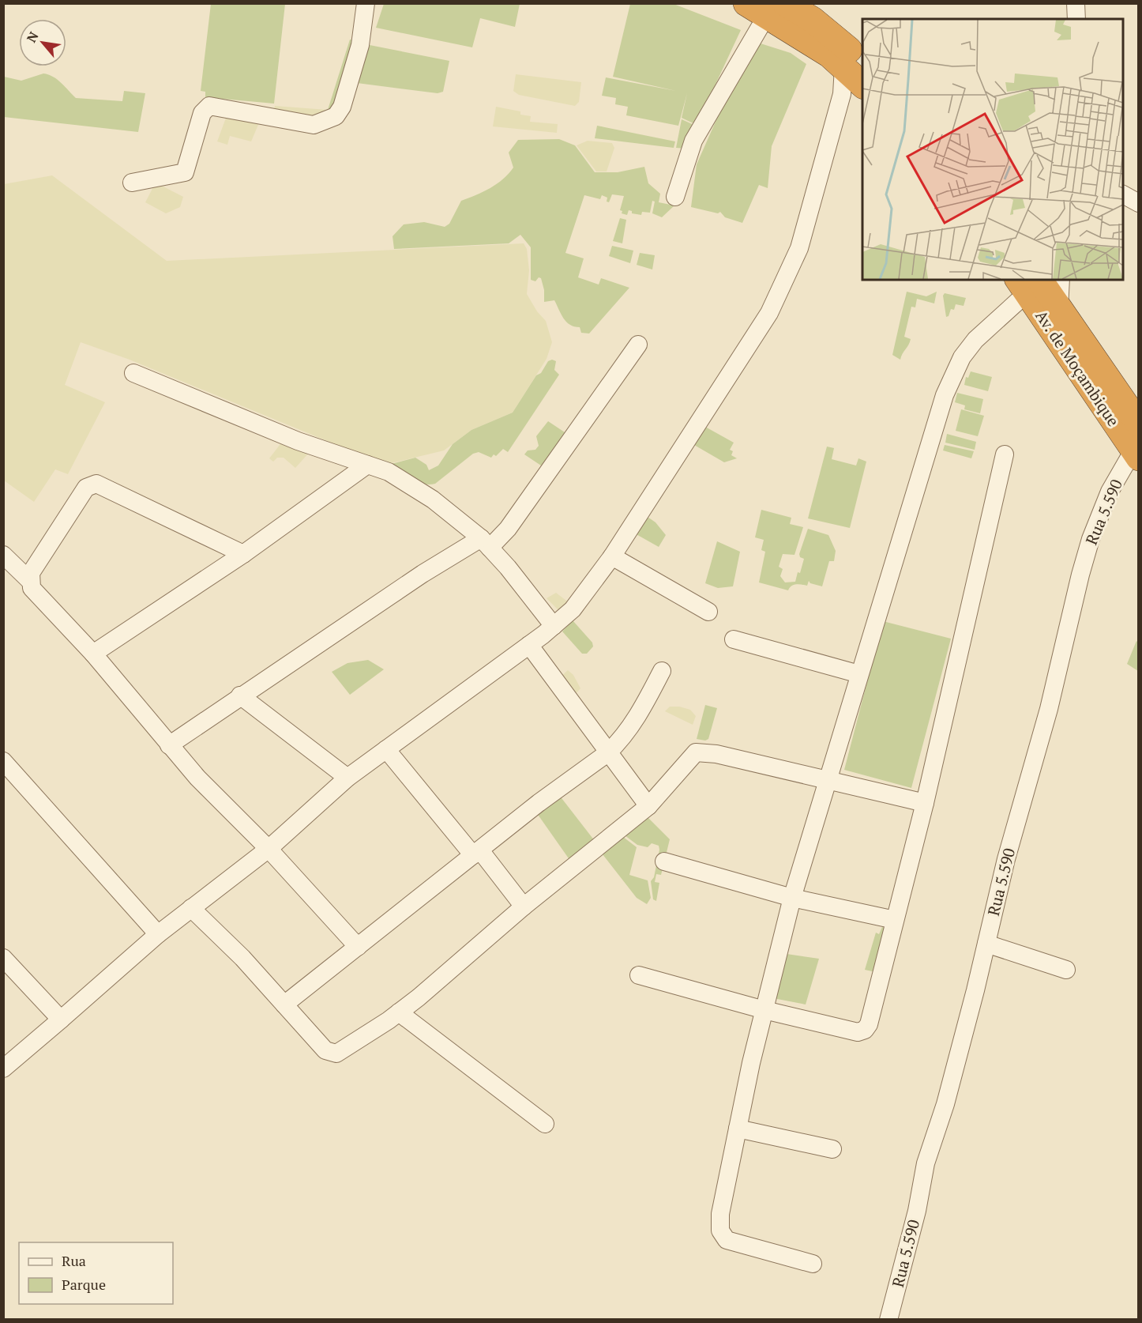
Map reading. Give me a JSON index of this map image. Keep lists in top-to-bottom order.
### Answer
{
  "streets": {
    "highway": ["Av. de Moçambique"],
    "street": ["Rua 5.590"]
  },
  "crossings": [
    ["Av. de Moçambique", "Rua 5.590"]
  ],
  "legend": ["Rua", "Parque"],
  "north": "top left"
}
